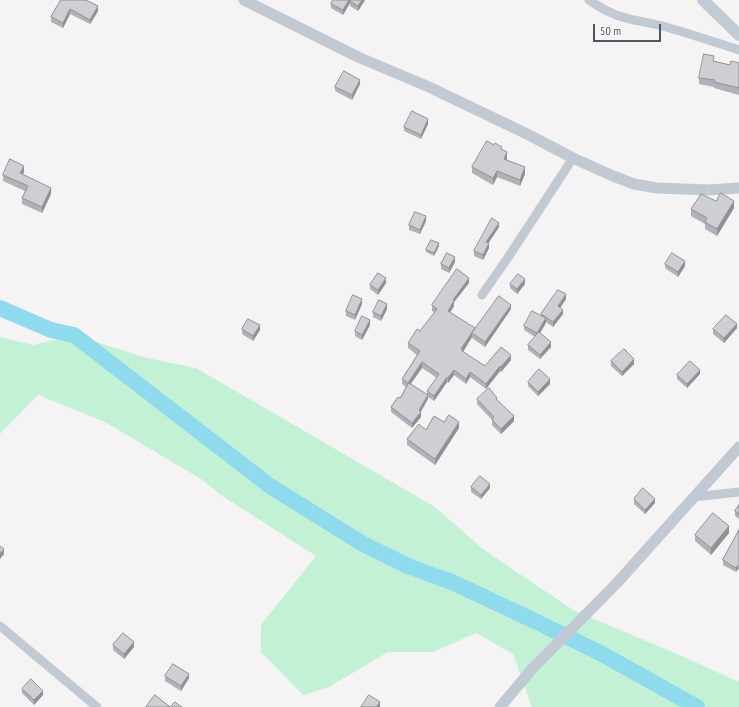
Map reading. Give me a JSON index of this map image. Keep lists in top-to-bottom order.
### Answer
{
  "scale_bar": "50 m"
}
